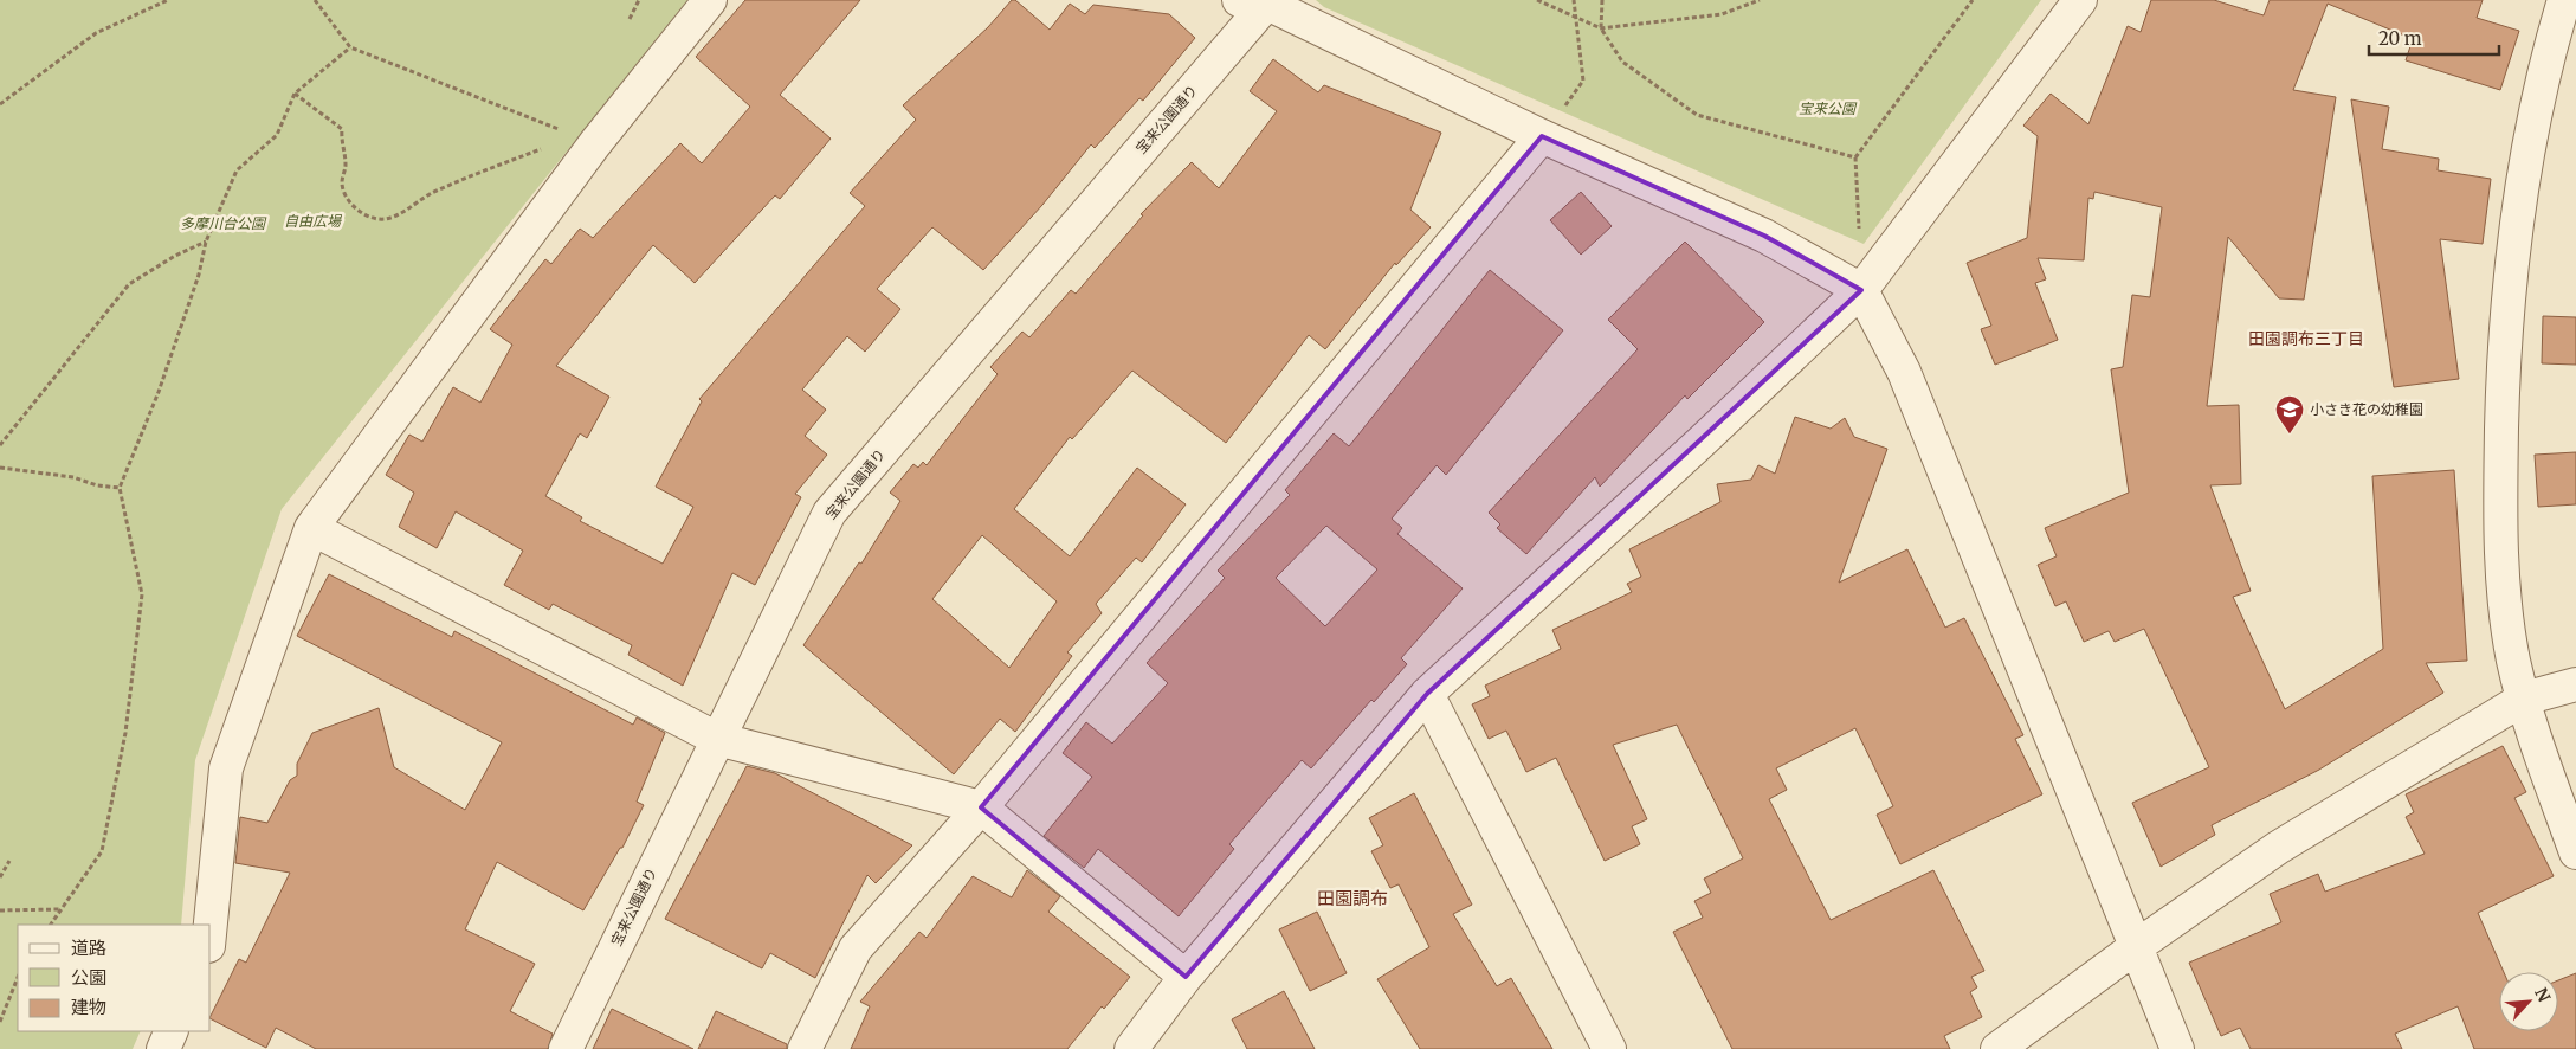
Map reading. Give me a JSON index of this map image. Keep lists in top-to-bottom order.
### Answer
{
  "streets": {
    "street": ["宝来公園通り"]
  },
  "districts": ["田園調布三丁目", "田園調布"],
  "parks": ["宝来公園", "自由広場", "多摩川台公園"],
  "places": {
    "school or university": ["小さき花の幼稚園"]
  },
  "legend": ["道路", "公園", "建物"],
  "scale_bar": "20 m",
  "north": "top right"
}
